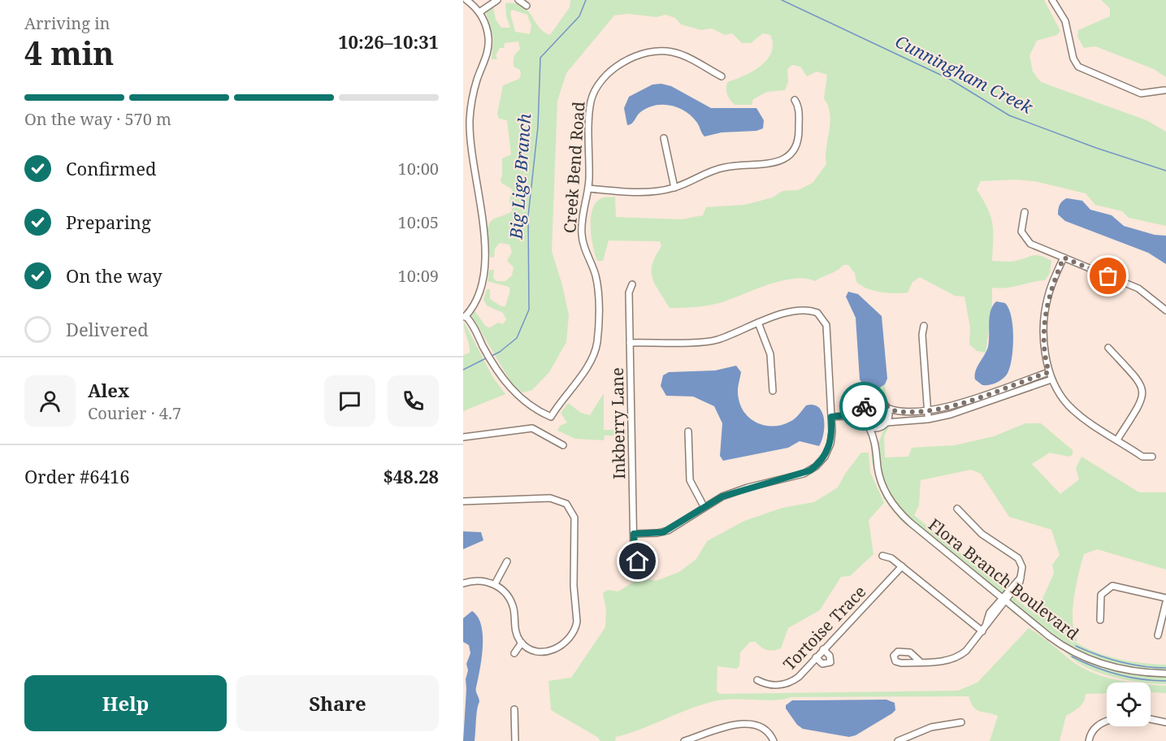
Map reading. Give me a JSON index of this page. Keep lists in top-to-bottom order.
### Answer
{
  "streets": {
    "street": [
      "Creek Bend Road",
      "Inkberry Lane",
      "Flora Branch Boulevard",
      "Tortoise Trace"
    ]
  },
  "water": ["Cunningham Creek", "Big Lige Branch"],
  "page": {
    "heading": ["4 min", "Arriving in", "10:26–10:31"],
    "panel": [
      "Alex",
      "Courier · 4.7",
      "Order #6416",
      "$48.28"
    ],
    "bar": "On the way · 570 m",
    "list": [
      ["Confirmed", "10:00"],
      ["Preparing", "10:05"],
      ["On the way", "10:09"],
      "Delivered"
    ],
    "buttons": ["Help", "Share"]
  }
}
